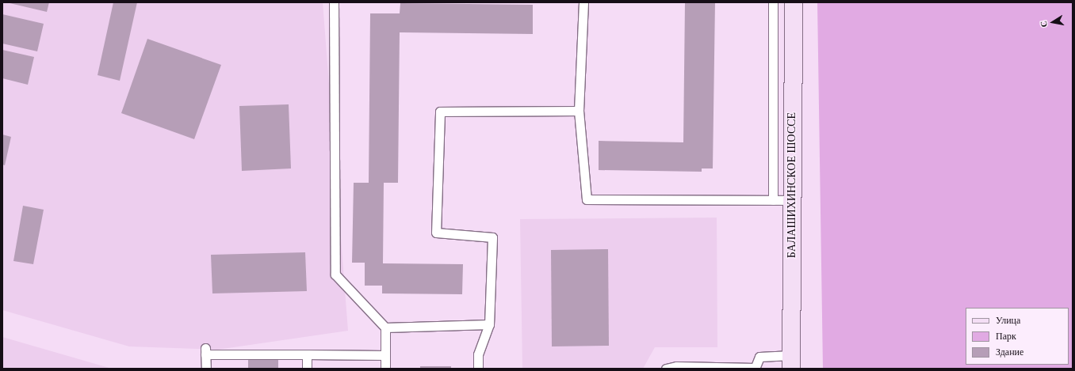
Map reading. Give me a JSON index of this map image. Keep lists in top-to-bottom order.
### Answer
{
  "streets": {
    "main road": ["БАЛАШИХИНСКОЕ ШОССЕ"]
  },
  "legend": ["Улица", "Парк", "Здание"],
  "north": "left"
}
